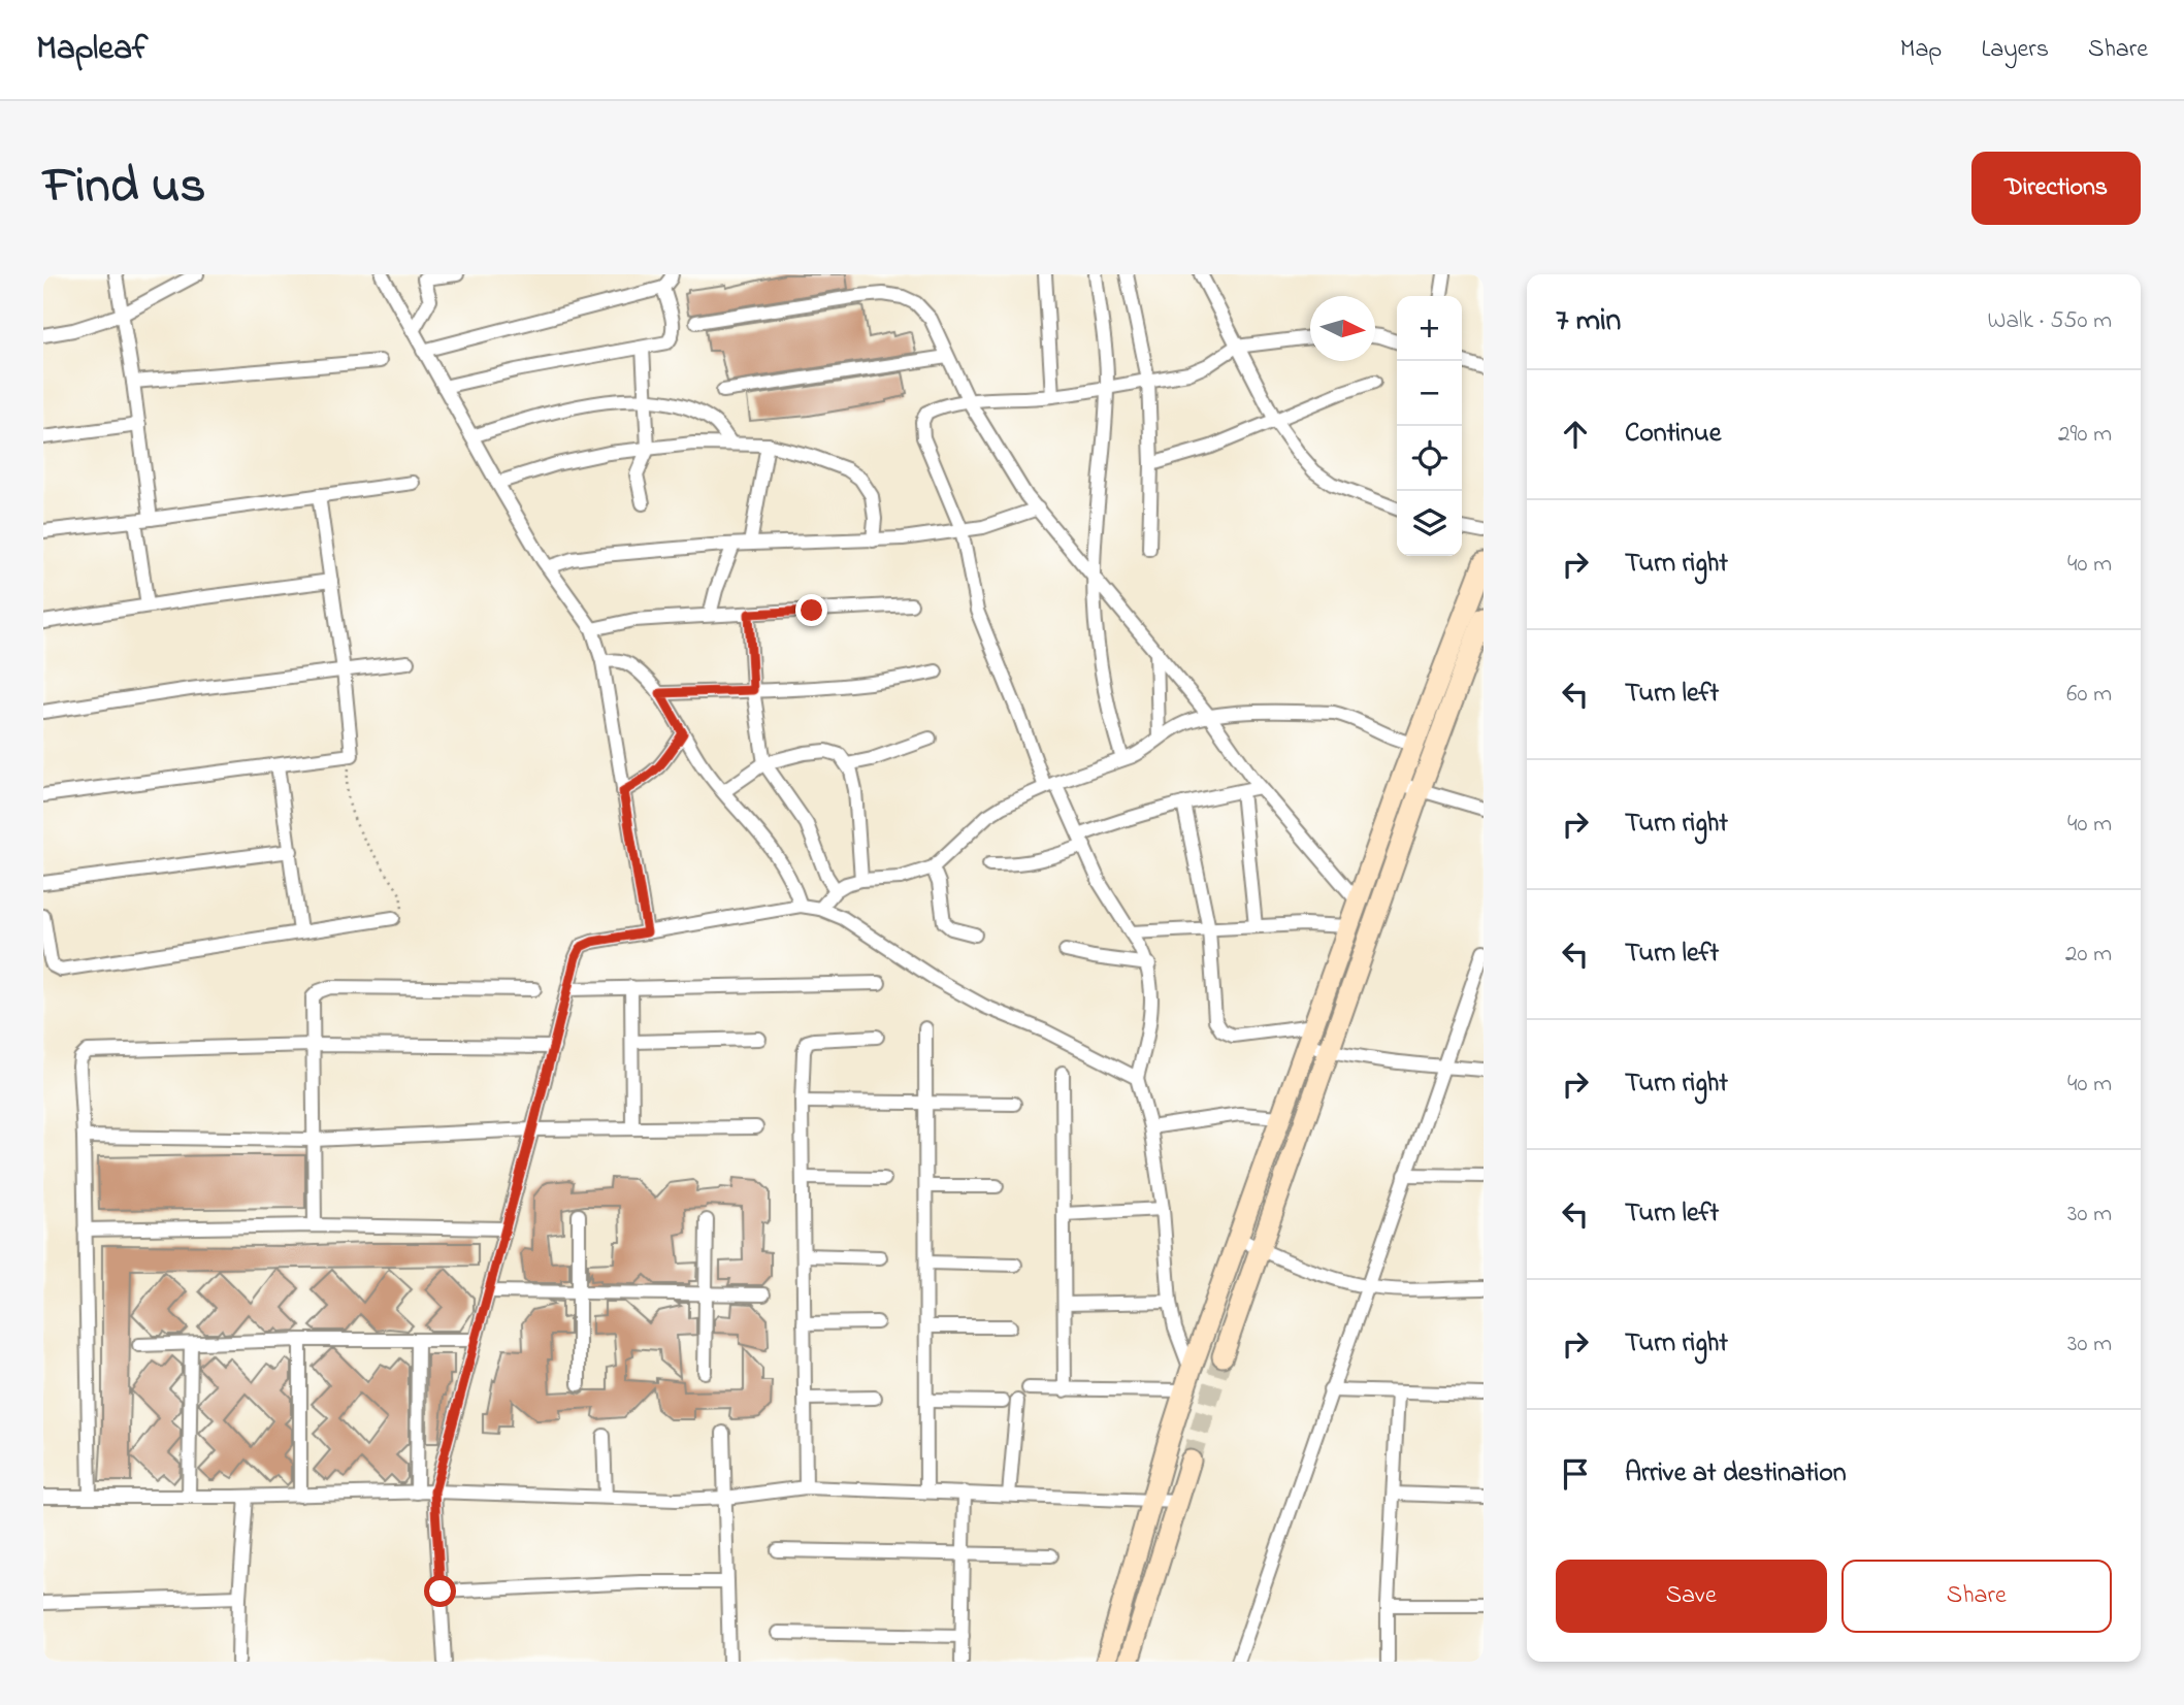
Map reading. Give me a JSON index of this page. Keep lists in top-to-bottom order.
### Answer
{
  "north": "right",
  "page": {
    "header": "Mapleaf",
    "nav": ["Map", "Layers", "Share"],
    "title": "Find us",
    "buttons": [
      "Directions",
      ["Save", "Share"]
    ],
    "heading": ["7 min", "Walk · 550 m"],
    "map_buttons": ["+", "−"],
    "list": [
      ["Continue", "290 m"],
      ["Turn right", "40 m"],
      ["Turn left", "60 m"],
      ["Turn right", "40 m"],
      ["Turn left", "20 m"],
      ["Turn right", "40 m"],
      ["Turn left", "30 m"],
      ["Turn right", "30 m"],
      "Arrive at destination"
    ]
  }
}
